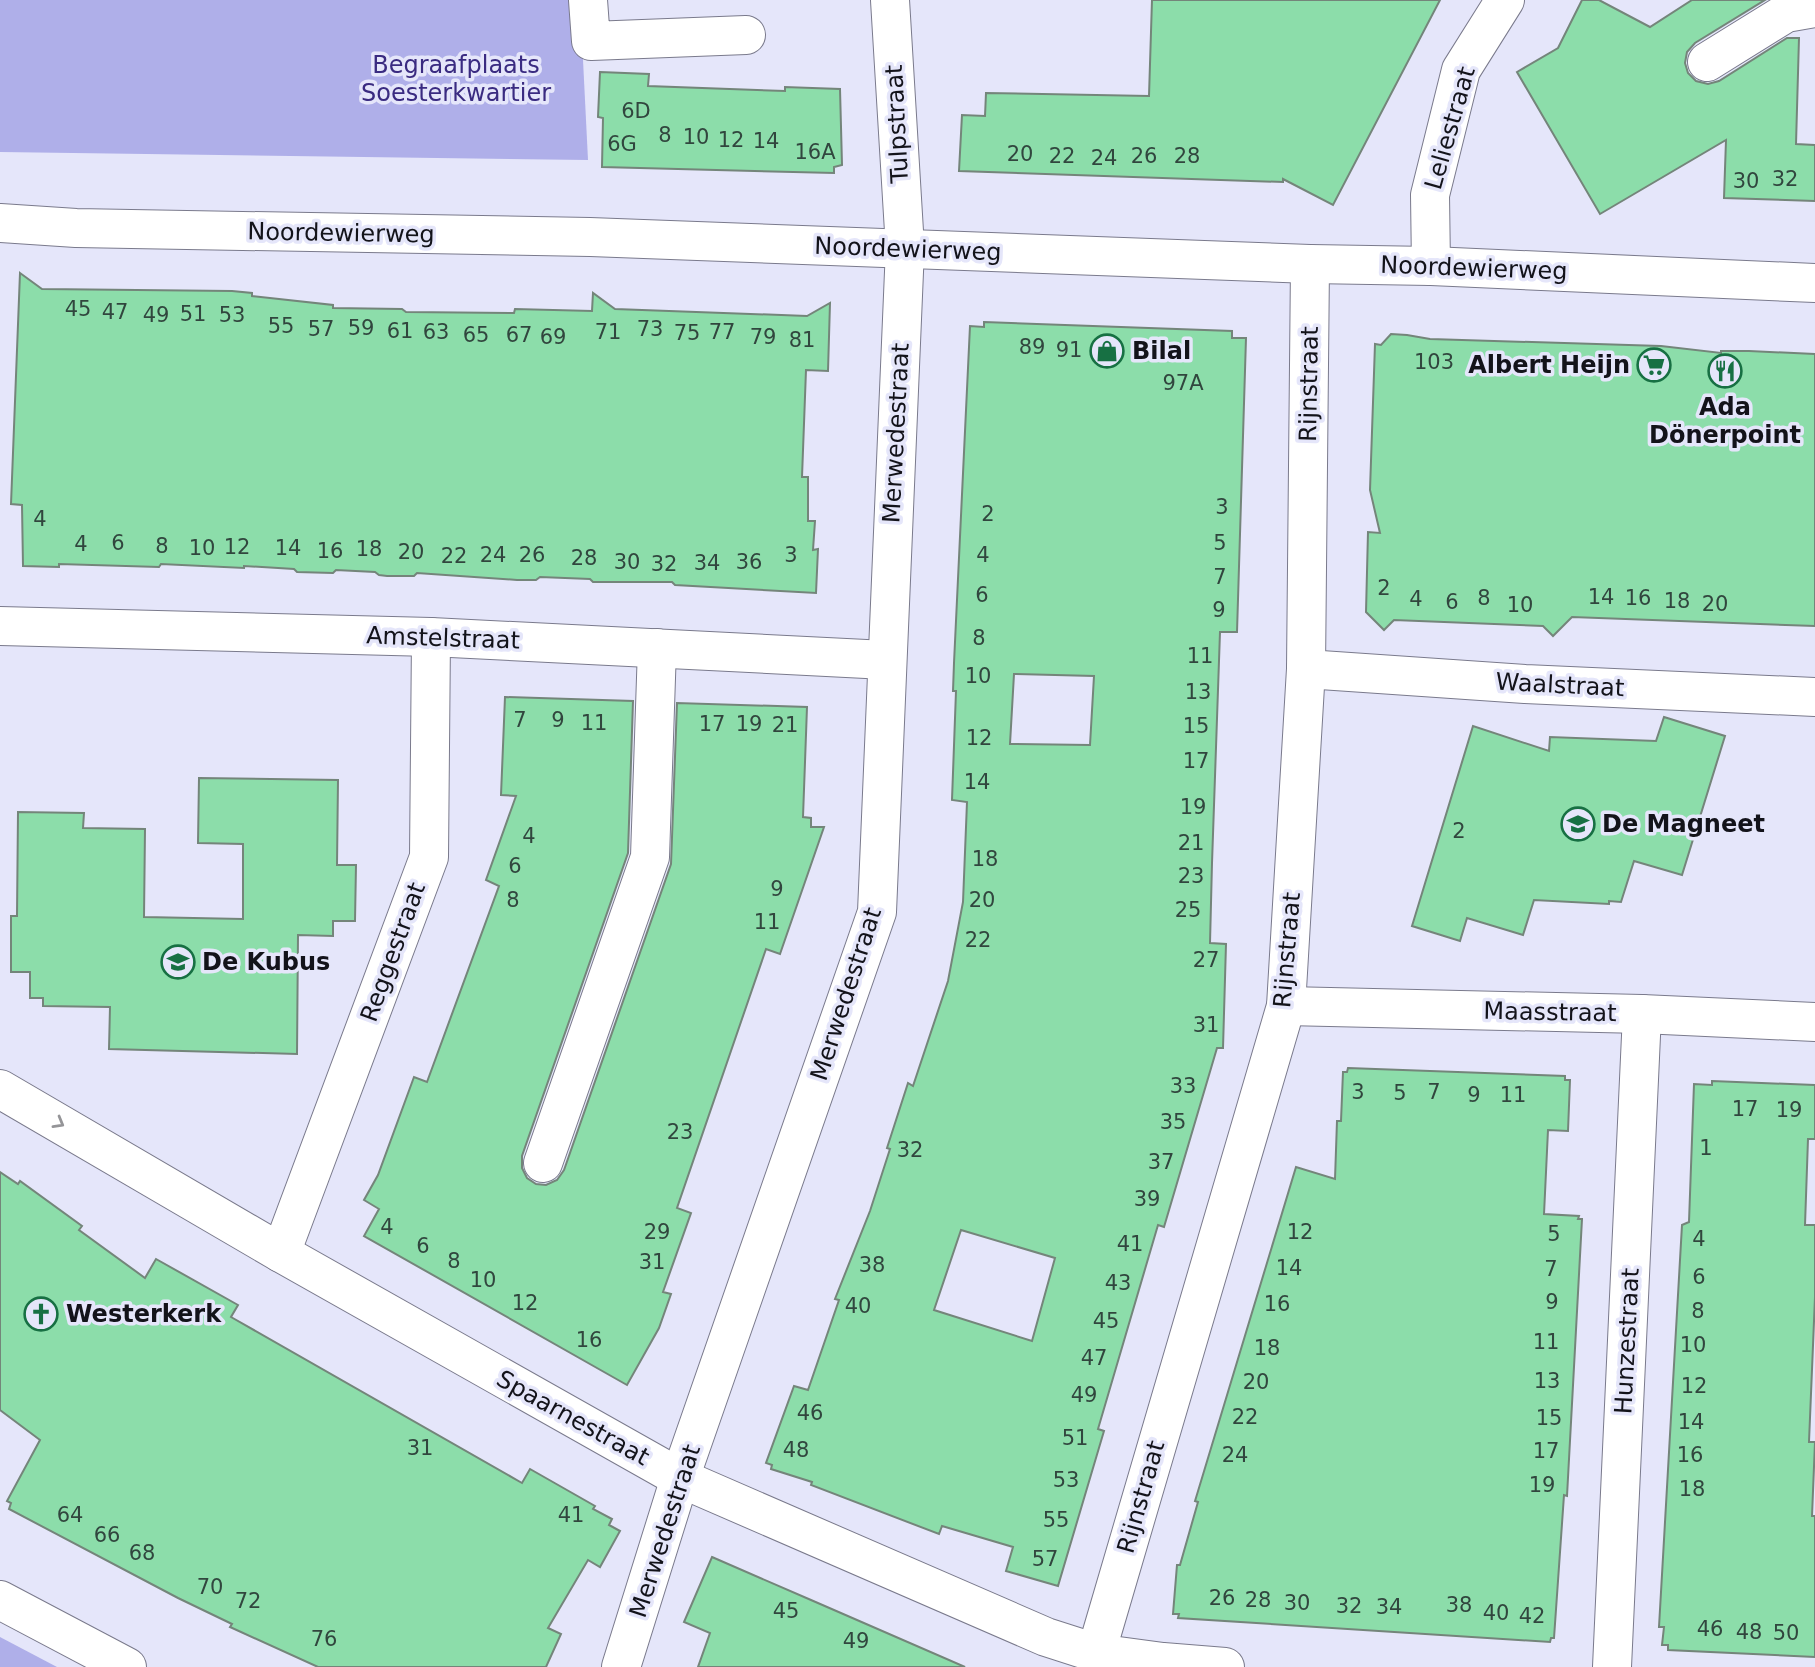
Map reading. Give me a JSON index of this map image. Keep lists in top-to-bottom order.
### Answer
{
  "streets": {
    "street": [
      "Tulpstraat",
      "Leliestraat",
      "Noordewierweg",
      "Rijnstraat",
      "Merwedestraat",
      "Amstelstraat",
      "Waalstraat",
      "Reggestraat",
      "Maasstraat",
      "Hunzestraat",
      "Spaarnestraat"
    ]
  },
  "crossings": [
    ["Tulpstraat", "Noordewierweg"],
    ["Tulpstraat", "Merwedestraat"],
    ["Leliestraat", "Noordewierweg"],
    ["Noordewierweg", "Rijnstraat"],
    ["Noordewierweg", "Merwedestraat"],
    ["Rijnstraat", "Waalstraat"],
    ["Rijnstraat", "Maasstraat"],
    ["Rijnstraat", "Spaarnestraat"],
    ["Merwedestraat", "Amstelstraat"],
    ["Merwedestraat", "Spaarnestraat"],
    ["Amstelstraat", "Reggestraat"],
    ["Reggestraat", "Spaarnestraat"],
    ["Maasstraat", "Hunzestraat"]
  ],
  "parks": ["Begraafplaats Soesterkwartier"],
  "places": {
    "shop": ["Bilal"],
    "supermarket": ["Albert Heijn"],
    "restaurant": ["Ada Dönerpoint"],
    "school or university": ["De Magneet", "De Kubus"],
    "church": ["Westerkerk"]
  },
  "house_numbers": [
    "6D",
    "8",
    "10",
    "12",
    "14",
    "6G",
    "16A",
    "20",
    "22",
    "26",
    "28",
    "24",
    "32",
    "30",
    "45",
    "47",
    "51",
    "49",
    "53",
    "55",
    "59",
    "57",
    "73",
    "61",
    "63",
    "71",
    "77",
    "75",
    "65",
    "67",
    "69",
    "79",
    "81",
    "89",
    "91",
    "103",
    "97A",
    "3",
    "2",
    "4",
    "6",
    "5",
    "4",
    "8",
    "12",
    "10",
    "14",
    "18",
    "16",
    "20",
    "24",
    "26",
    "3",
    "4",
    "22",
    "28",
    "30",
    "36",
    "34",
    "32",
    "7",
    "2",
    "6",
    "14",
    "8",
    "16",
    "4",
    "18",
    "6",
    "20",
    "10",
    "9",
    "8",
    "11",
    "10",
    "13",
    "7",
    "9",
    "11",
    "17",
    "19",
    "21",
    "15",
    "12",
    "17",
    "14",
    "19",
    "2",
    "4",
    "21",
    "18",
    "6",
    "23",
    "9",
    "8",
    "20",
    "25",
    "11",
    "22",
    "27",
    "31",
    "33",
    "3",
    "7",
    "5",
    "9",
    "11",
    "17",
    "19",
    "35",
    "23",
    "1",
    "32",
    "37",
    "39",
    "4",
    "29",
    "12",
    "5",
    "4",
    "41",
    "6",
    "8",
    "31",
    "38",
    "14",
    "7",
    "6",
    "10",
    "43",
    "9",
    "12",
    "16",
    "40",
    "8",
    "45",
    "16",
    "11",
    "10",
    "18",
    "47",
    "13",
    "20",
    "12",
    "49",
    "46",
    "22",
    "15",
    "14",
    "51",
    "31",
    "48",
    "17",
    "24",
    "16",
    "53",
    "19",
    "18",
    "64",
    "41",
    "55",
    "66",
    "68",
    "57",
    "70",
    "26",
    "28",
    "72",
    "30",
    "38",
    "32",
    "34",
    "45",
    "40",
    "42",
    "46",
    "48",
    "50",
    "76",
    "49"
  ]
}
